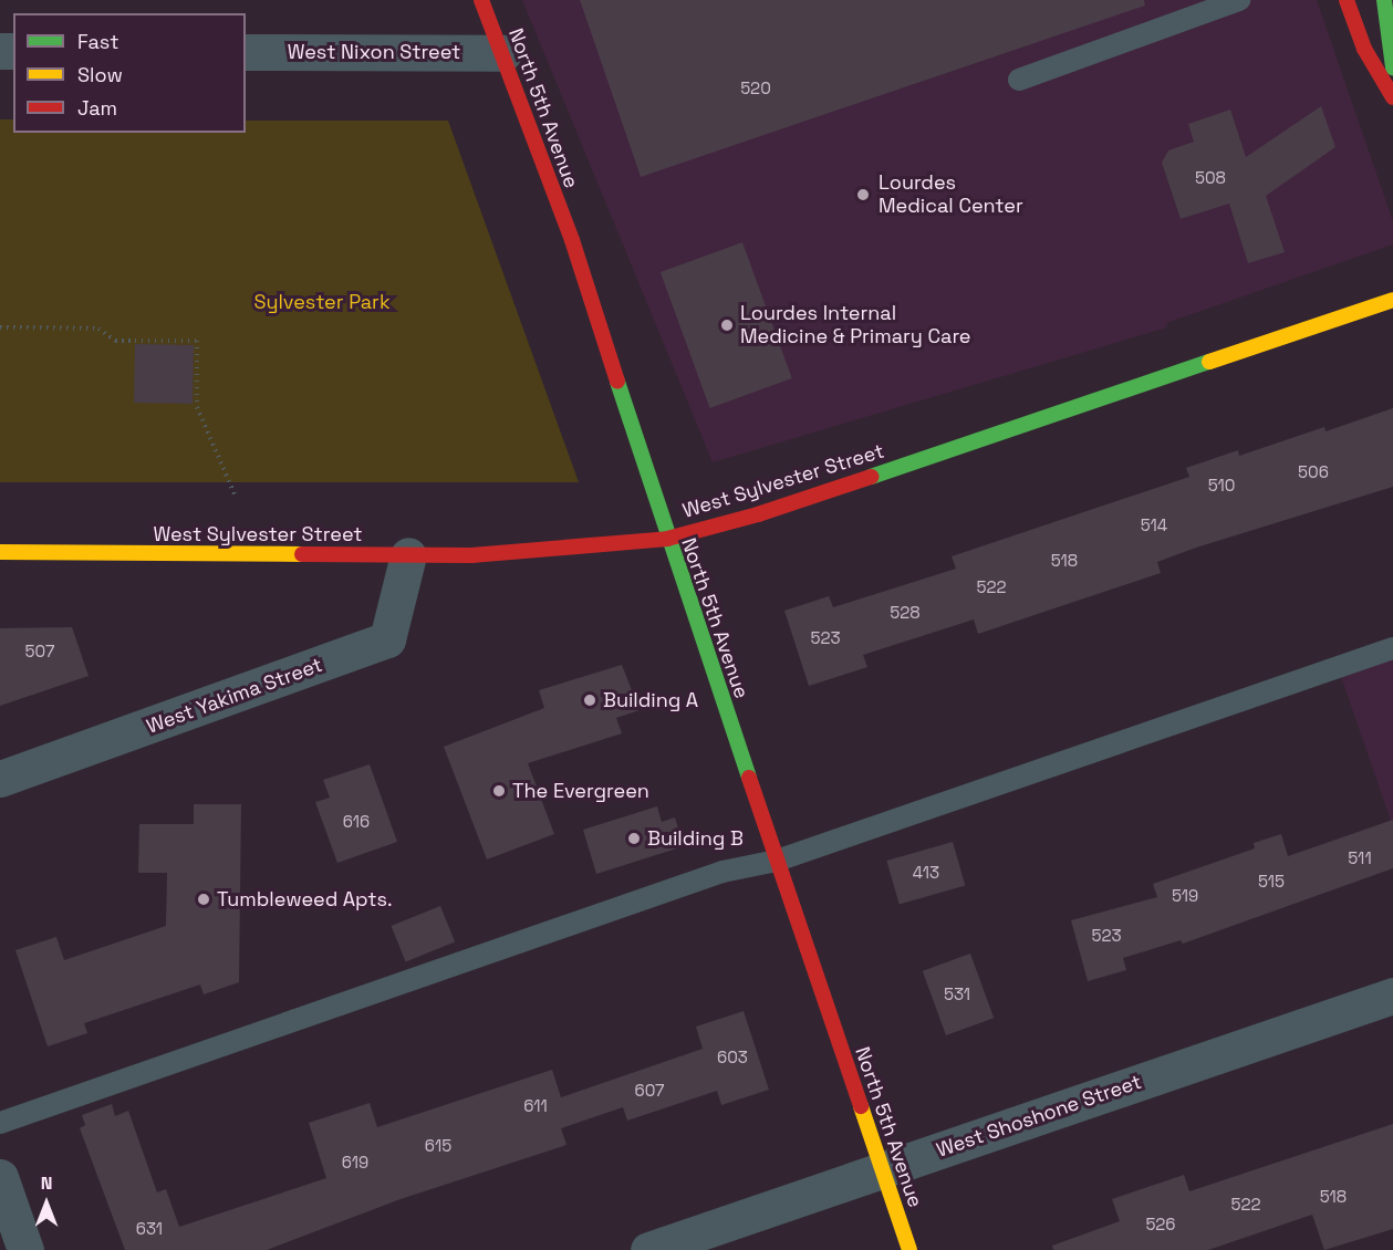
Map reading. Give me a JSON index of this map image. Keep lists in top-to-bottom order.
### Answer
{
  "streets": {
    "street": [
      "West Nixon Street",
      "North 5th Avenue",
      "West Sylvester Street",
      "West Yakima Street",
      "West Shoshone Street"
    ]
  },
  "crossings": [
    ["West Nixon Street", "North 5th Avenue"],
    ["North 5th Avenue", "West Sylvester Street"],
    ["North 5th Avenue", "West Shoshone Street"],
    ["West Sylvester Street", "West Yakima Street"]
  ],
  "parks": ["Sylvester Park"],
  "places": [
    "Lourdes Medical Center",
    "Lourdes Internal Medicine & Primary Care",
    "Building A",
    "The Evergreen",
    "Building B",
    "Tumbleweed Apts."
  ],
  "house_numbers": [
    "520",
    "508",
    "506",
    "510",
    "514",
    "518",
    "522",
    "528",
    "523",
    "507",
    "616",
    "511",
    "413",
    "515",
    "519",
    "523",
    "531",
    "603",
    "607",
    "611",
    "615",
    "619",
    "518",
    "522",
    "526",
    "631"
  ],
  "legend": ["Fast", "Slow", "Jam"],
  "north": "top"
}
